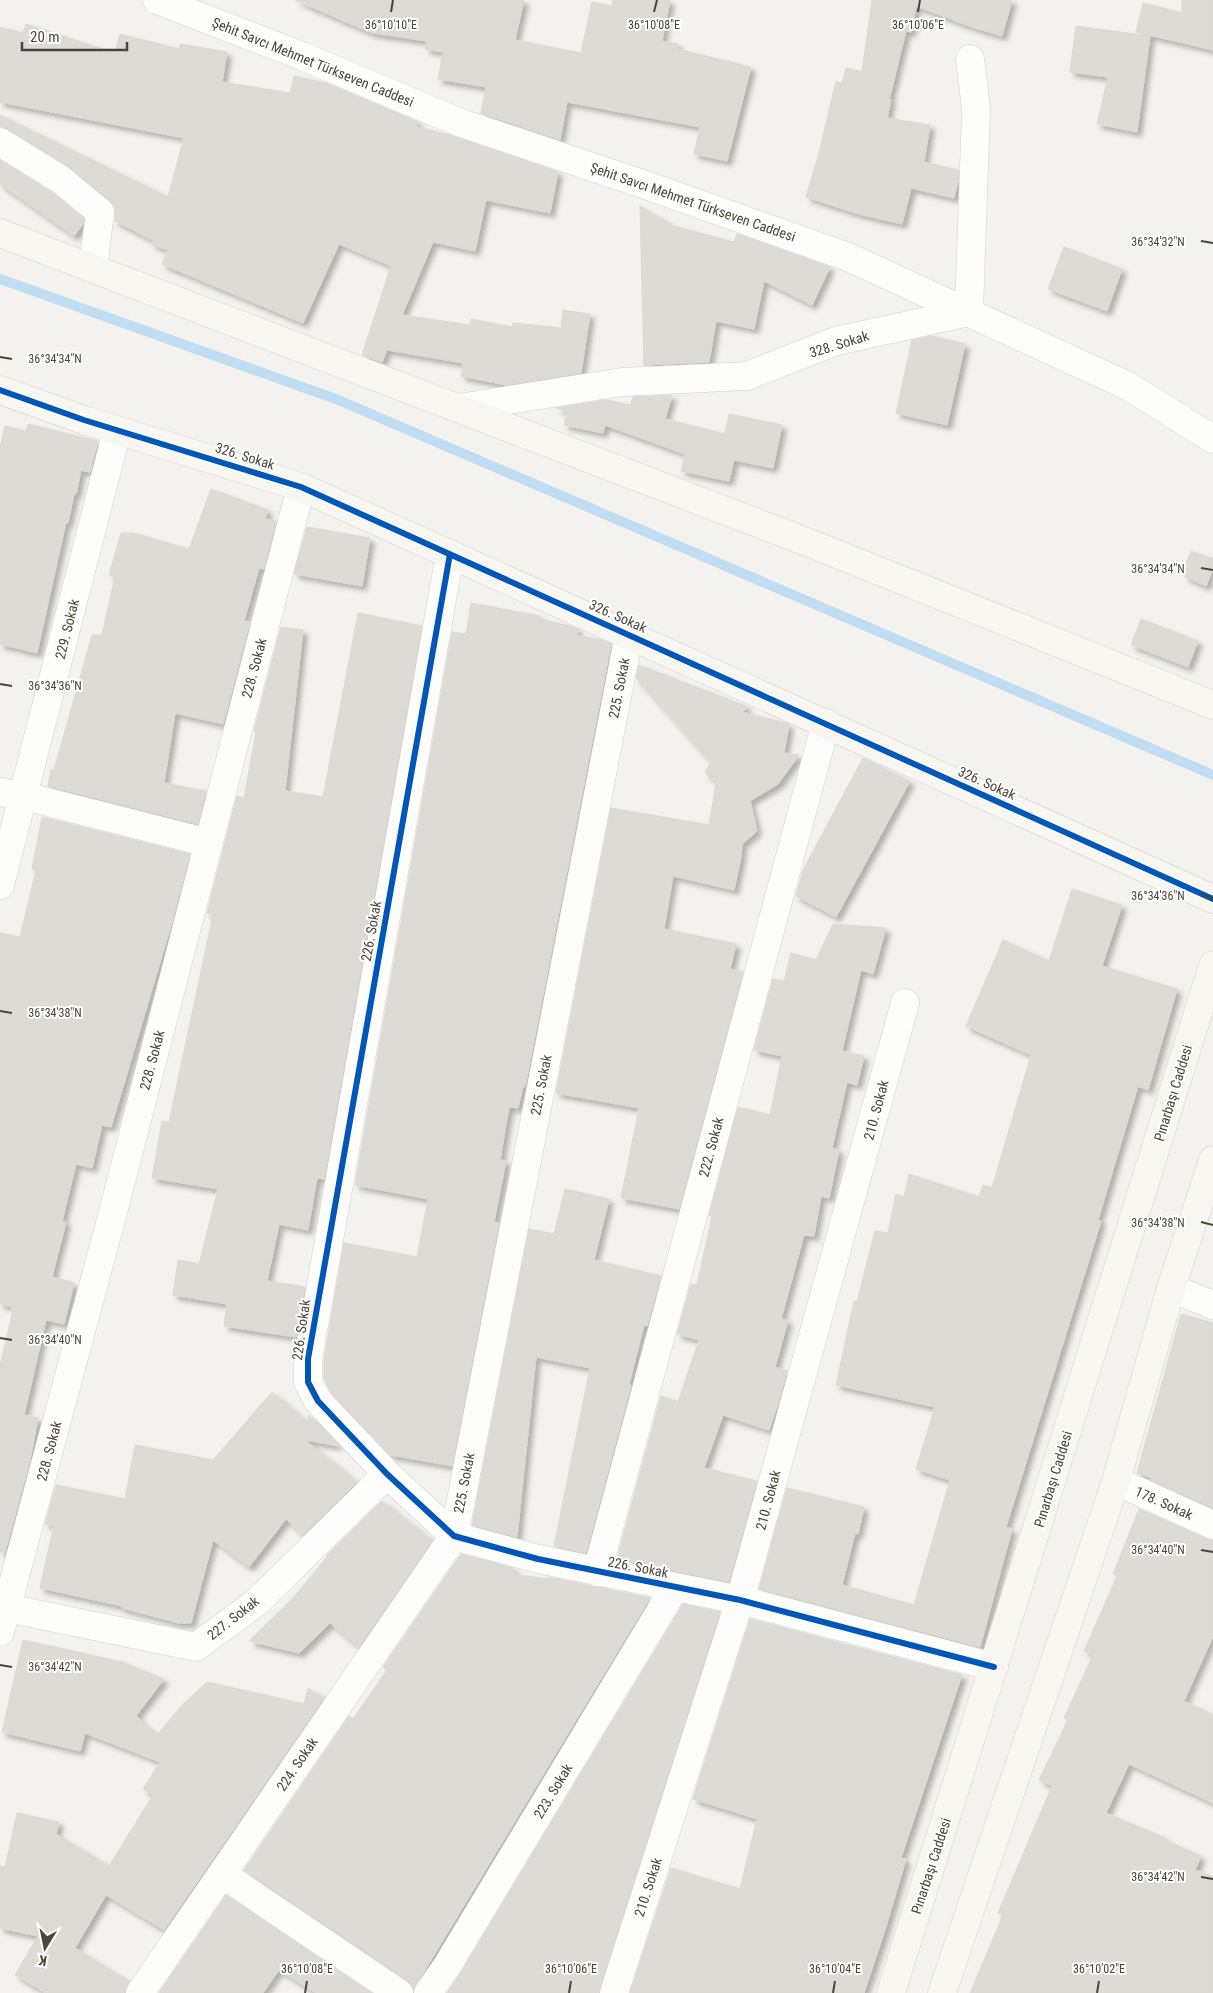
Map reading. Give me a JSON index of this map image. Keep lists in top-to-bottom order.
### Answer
{
  "streets": {
    "street": [
      "Şehit Savcı Mehmet Türkseven Caddesi",
      "328. Sokak",
      "326. Sokak",
      "229. Sokak",
      "228. Sokak",
      "225. Sokak",
      "226. Sokak",
      "Pınarbaşı Caddesi",
      "210. Sokak",
      "222. Sokak",
      "178. Sokak",
      "227. Sokak",
      "224. Sokak",
      "223. Sokak"
    ]
  },
  "crossings": [
    ["Şehit Savcı Mehmet Türkseven Caddesi", "328. Sokak"],
    ["326. Sokak", "229. Sokak"],
    ["326. Sokak", "228. Sokak"],
    ["326. Sokak", "225. Sokak"],
    ["326. Sokak", "226. Sokak"],
    ["326. Sokak", "222. Sokak"],
    ["228. Sokak", "227. Sokak"],
    ["225. Sokak", "226. Sokak"],
    ["225. Sokak", "224. Sokak"],
    ["226. Sokak", "Pınarbaşı Caddesi"],
    ["226. Sokak", "210. Sokak"],
    ["226. Sokak", "222. Sokak"],
    ["226. Sokak", "227. Sokak"],
    ["226. Sokak", "224. Sokak"],
    ["226. Sokak", "223. Sokak"]
  ],
  "scale_bar": "20 m",
  "north": "bottom",
  "coordinates": [
    "36°10'10\"E",
    "36°10'08\"E",
    "36°10'06\"E",
    "36°34'32\"N",
    "36°34'34\"N",
    "36°34'36\"N",
    "36°34'38\"N",
    "36°34'40\"N",
    "36°34'42\"N",
    "36°10'04\"E",
    "36°10'02\"E"
  ]
}
